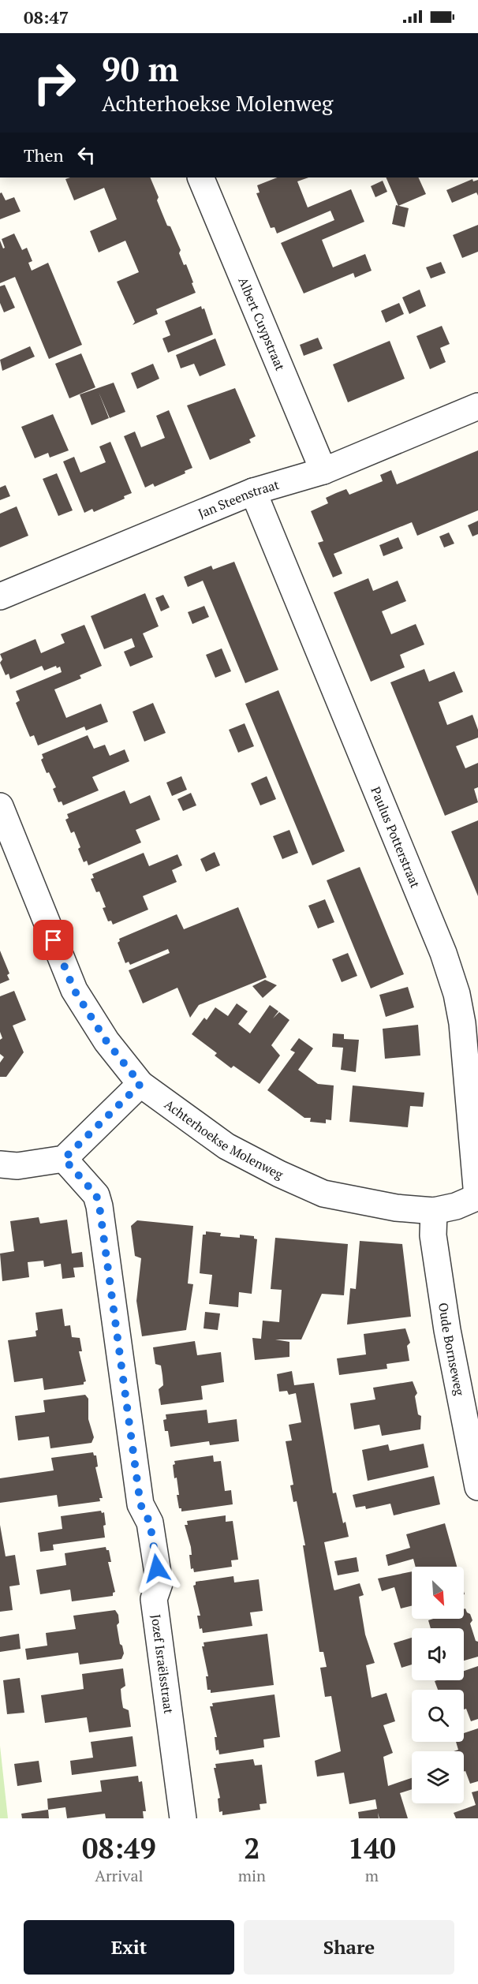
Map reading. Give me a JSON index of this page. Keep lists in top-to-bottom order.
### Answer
{
  "streets": {
    "street": [
      "Albert Cuypstraat",
      "Jan Steenstraat",
      "Paulus Potterstraat",
      "Achterhoekse Molenweg",
      "Oude Bornseweg",
      "Jozef Israëlsstraat"
    ]
  },
  "crossings": [
    ["Albert Cuypstraat", "Jan Steenstraat"],
    ["Jan Steenstraat", "Paulus Potterstraat"],
    ["Paulus Potterstraat", "Achterhoekse Molenweg"],
    ["Achterhoekse Molenweg", "Oude Bornseweg"]
  ],
  "north": "bottom right",
  "page": {
    "status": "08:47",
    "turn": ["90 m", "Achterhoekse Molenweg"],
    "then": "Then",
    "eta": [
      "08:49",
      "Arrival",
      "2",
      "min",
      "140",
      "m"
    ],
    "buttons": ["Exit", "Share"]
  }
}
